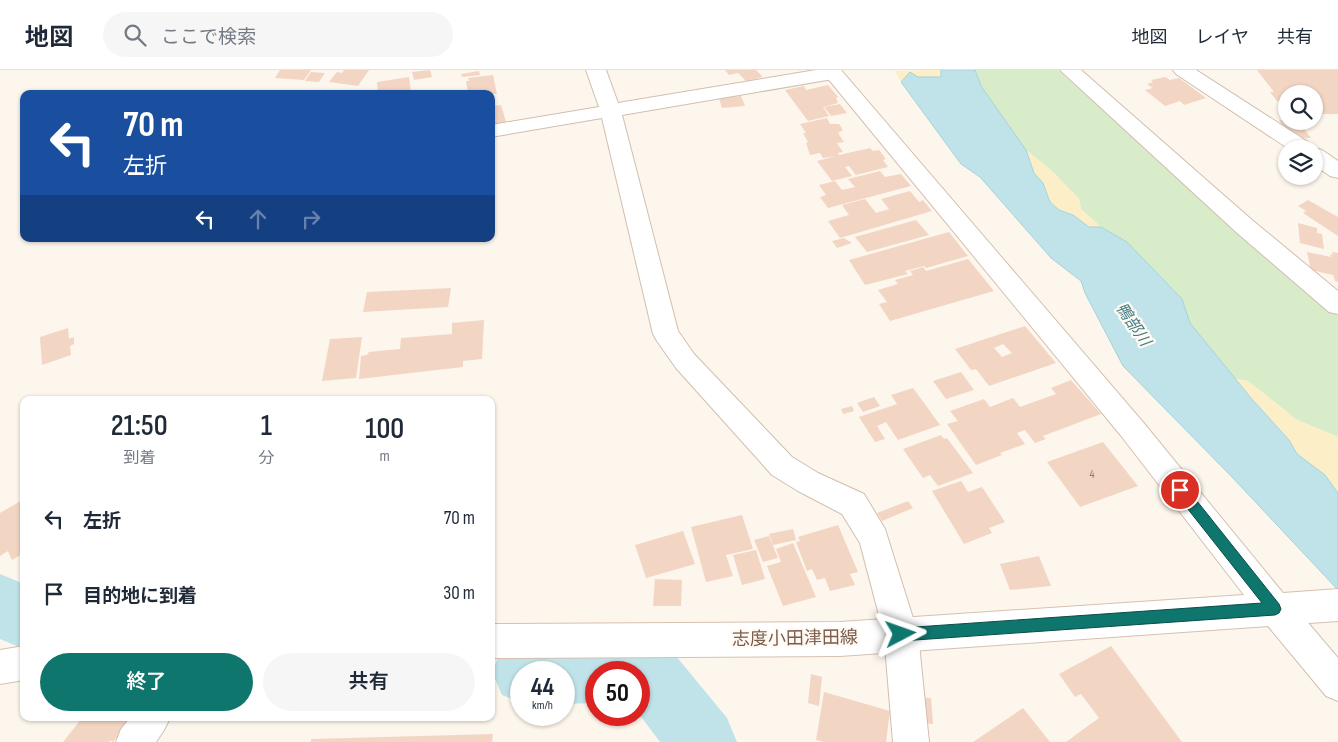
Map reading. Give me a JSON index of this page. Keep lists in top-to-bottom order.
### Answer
{
  "streets": {
    "street": ["志度小田津田線"]
  },
  "water": ["鴨部川"],
  "house_numbers": ["4"],
  "page": {
    "header": "地図",
    "search": "ここで検索",
    "nav": ["地図", "レイヤ", "共有"],
    "turn": ["70 m", "左折"],
    "eta": [
      "21:50",
      "到着",
      "1",
      "分",
      "100",
      "m"
    ],
    "list": [
      {
        "name": "左折",
        "value": "70 m"
      },
      {
        "name": "目的地に到着",
        "value": "30 m"
      }
    ],
    "buttons": ["終了", "共有"],
    "speed": "44 km/h",
    "limit": "50"
  }
}
